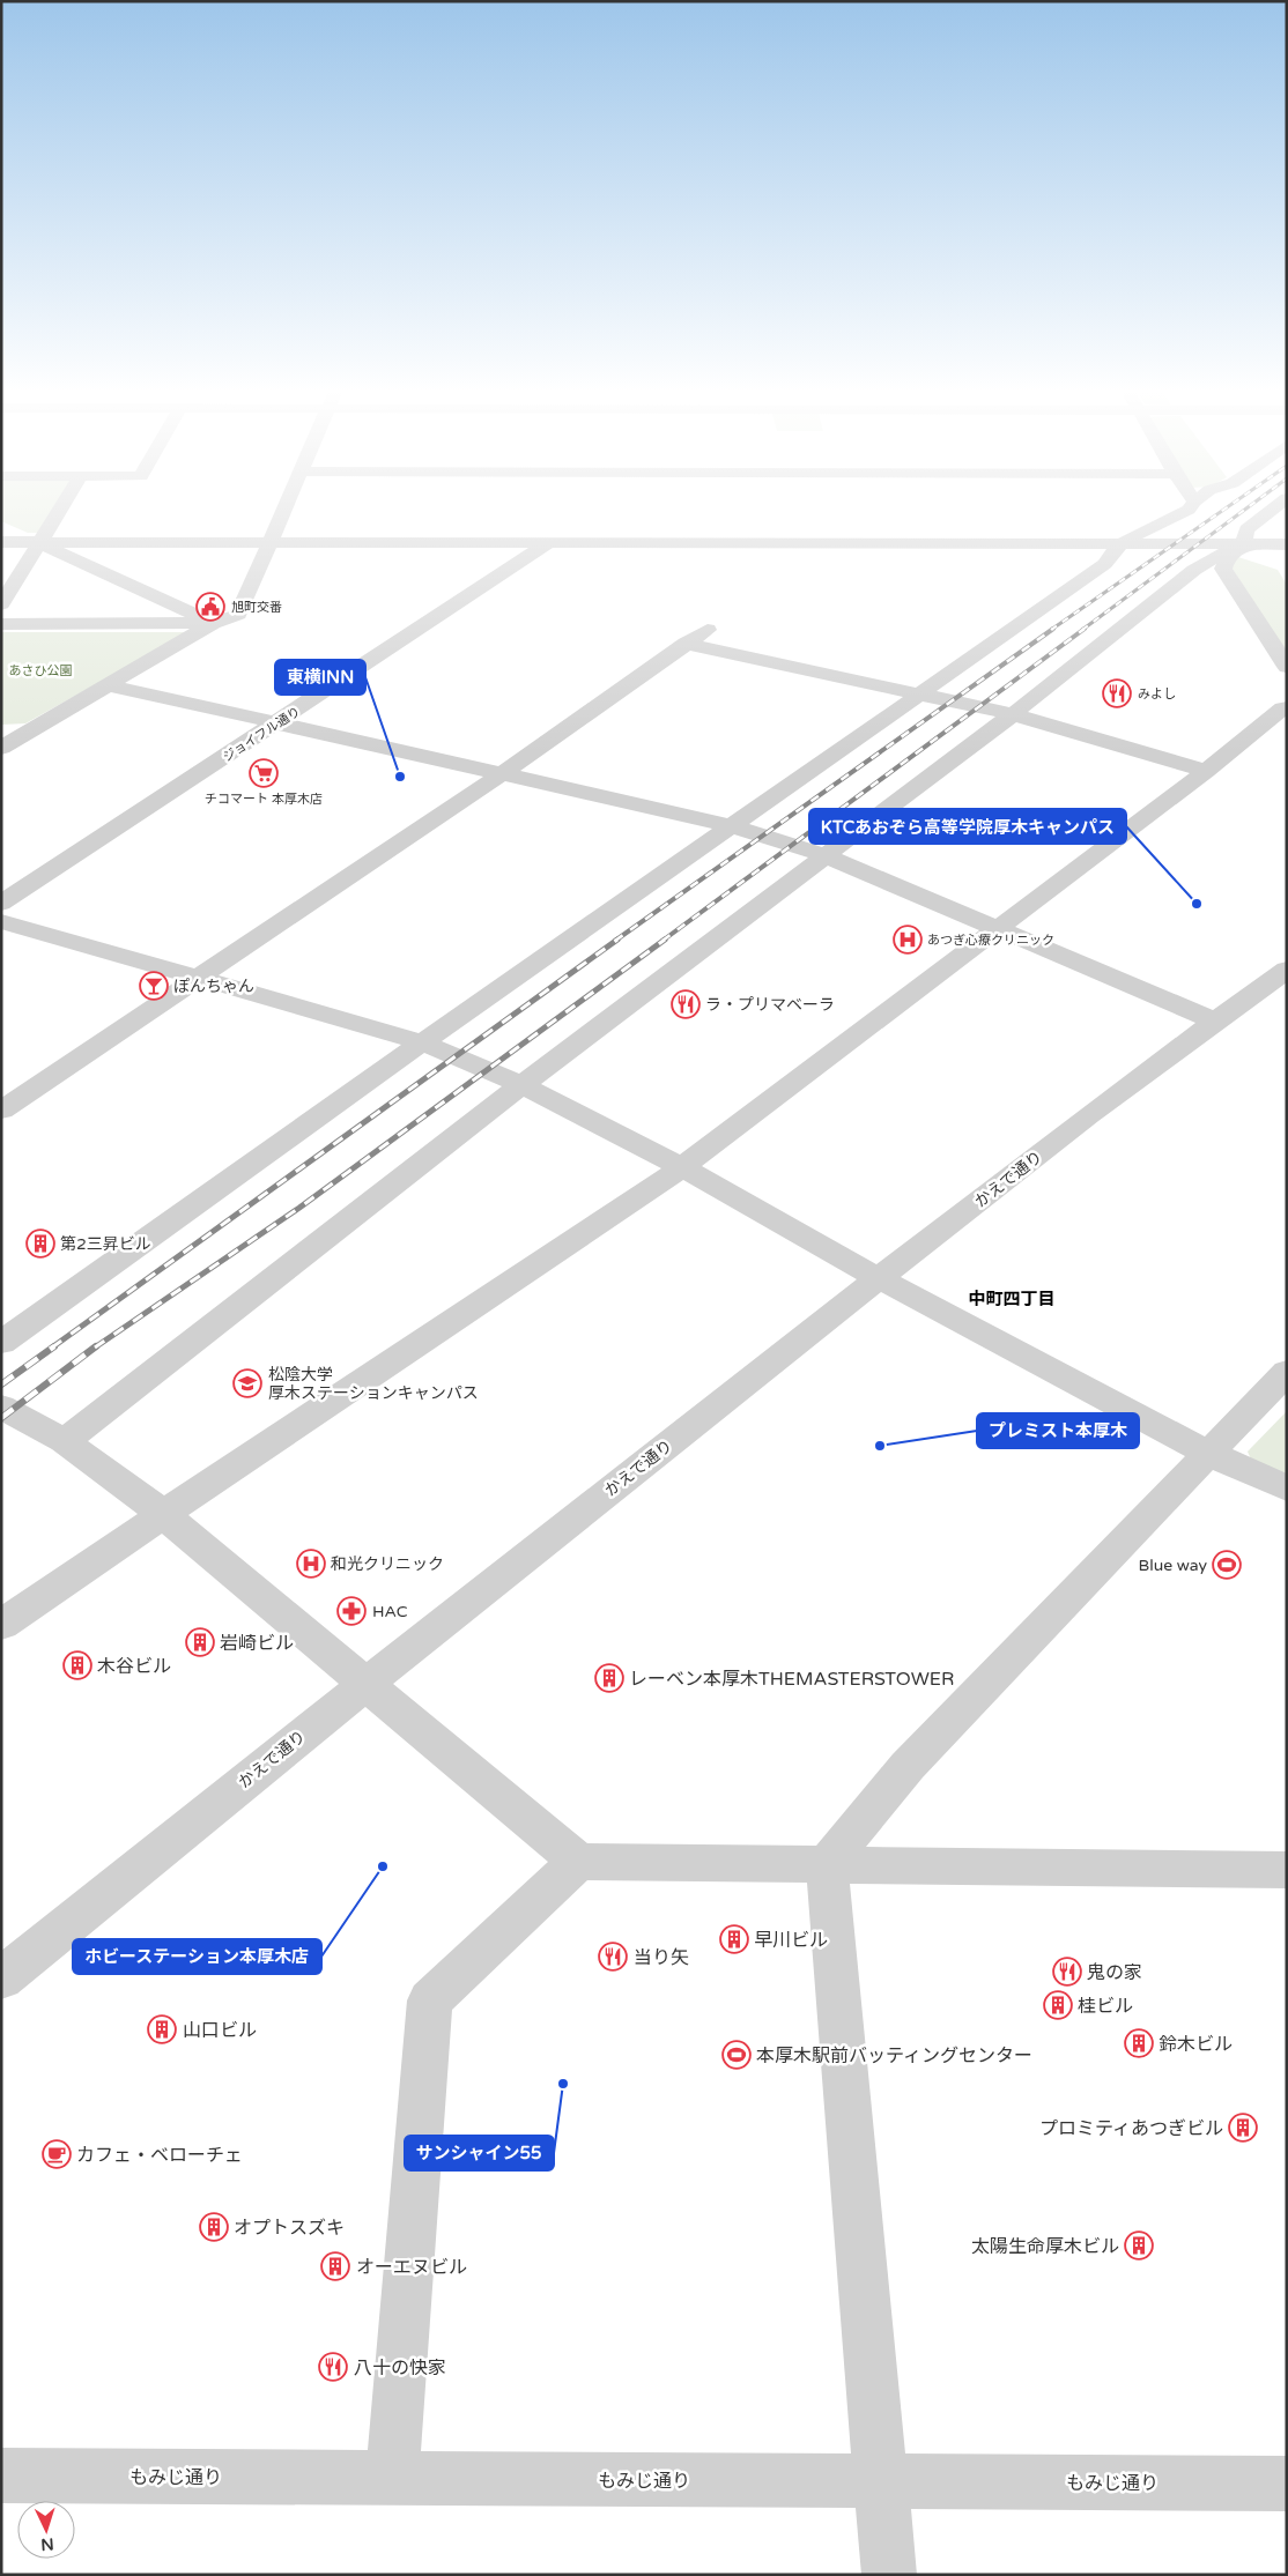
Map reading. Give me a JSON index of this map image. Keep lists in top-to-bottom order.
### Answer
{
  "streets": {
    "street": ["ジョイフル通り", "かえで通り", "もみじ通り"]
  },
  "districts": ["中町四丁目"],
  "parks": ["あさひ公園"],
  "places": {
    "public building": ["旭町交番"],
    "restaurant": [
      "みよし",
      "ラ・プリマベーラ",
      "当り矢",
      "鬼の家",
      "八十の快家"
    ],
    "supermarket": ["チコマート 本厚木店"],
    "other": [
      "東横INN",
      "KTCあおぞら高等学院厚木キャンパス",
      "プレミスト本厚木",
      "ホビーステーション本厚木店",
      "サンシャイン55"
    ],
    "hospital": ["あつぎ心療クリニック", "和光クリニック"],
    "bar": ["ぽんちゃん"],
    "building": [
      "第2三昇ビル",
      "岩崎ビル",
      "木谷ビル",
      "レーベン本厚木THEMASTERSTOWER",
      "早川ビル",
      "桂ビル",
      "山口ビル",
      "鈴木ビル",
      "プロミティあつぎビル",
      "オプトスズキ",
      "太陽生命厚木ビル",
      "オーエヌビル"
    ],
    "school or university": ["松陰大学 厚木ステーションキャンパス"],
    "sports": ["Blue way", "本厚木駅前バッティングセンター"],
    "pharmacy": ["HAC"],
    "cafe": ["カフェ・ベローチェ"]
  },
  "north": "bottom"
}
